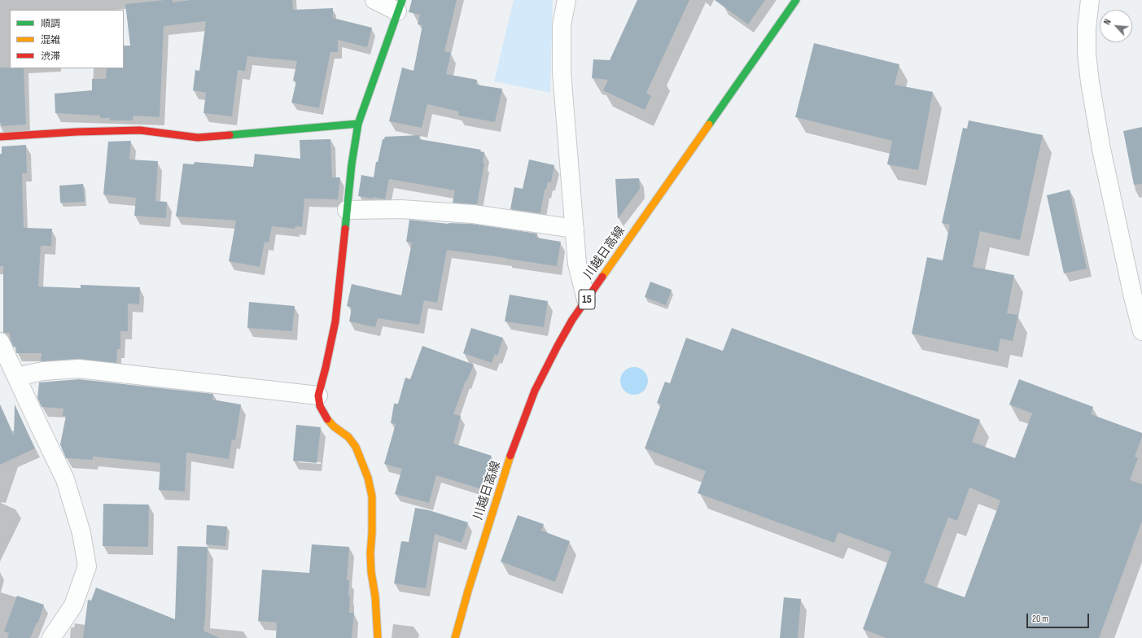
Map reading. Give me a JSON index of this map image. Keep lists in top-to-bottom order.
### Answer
{
  "streets": {
    "street": ["川越日高線", "15"]
  },
  "legend": ["順調", "混雑", "渋滞"],
  "scale_bar": "20 m",
  "north": "top left"
}
